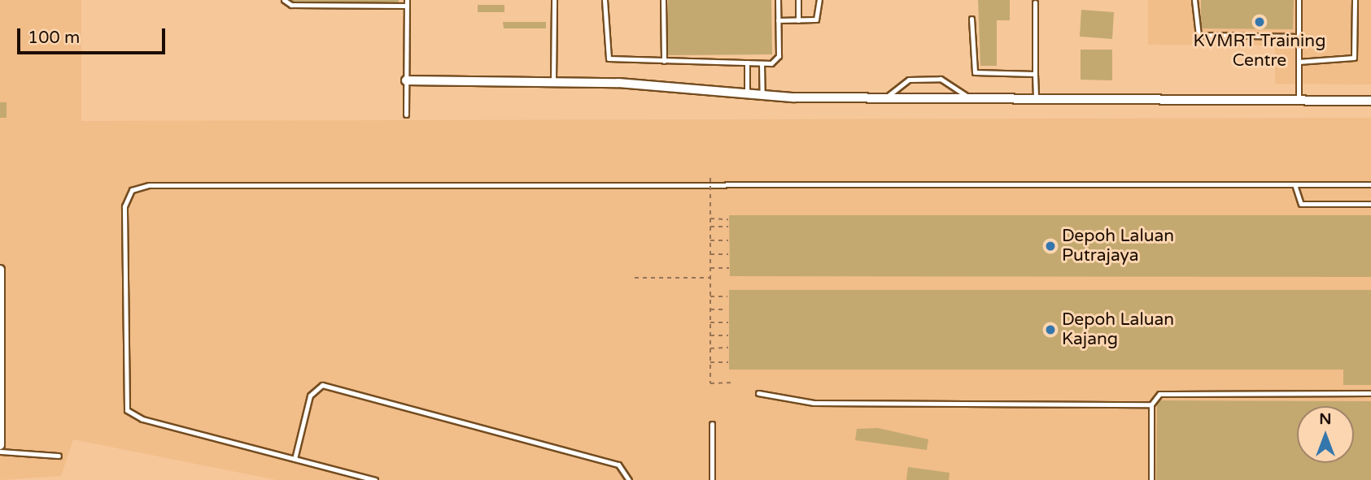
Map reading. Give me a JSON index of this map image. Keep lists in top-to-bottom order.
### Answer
{
  "places": ["KVMRT Training Centre", "Depoh Laluan Putrajaya", "Depoh Laluan Kajang"],
  "scale_bar": "100 m",
  "north": "top"
}
